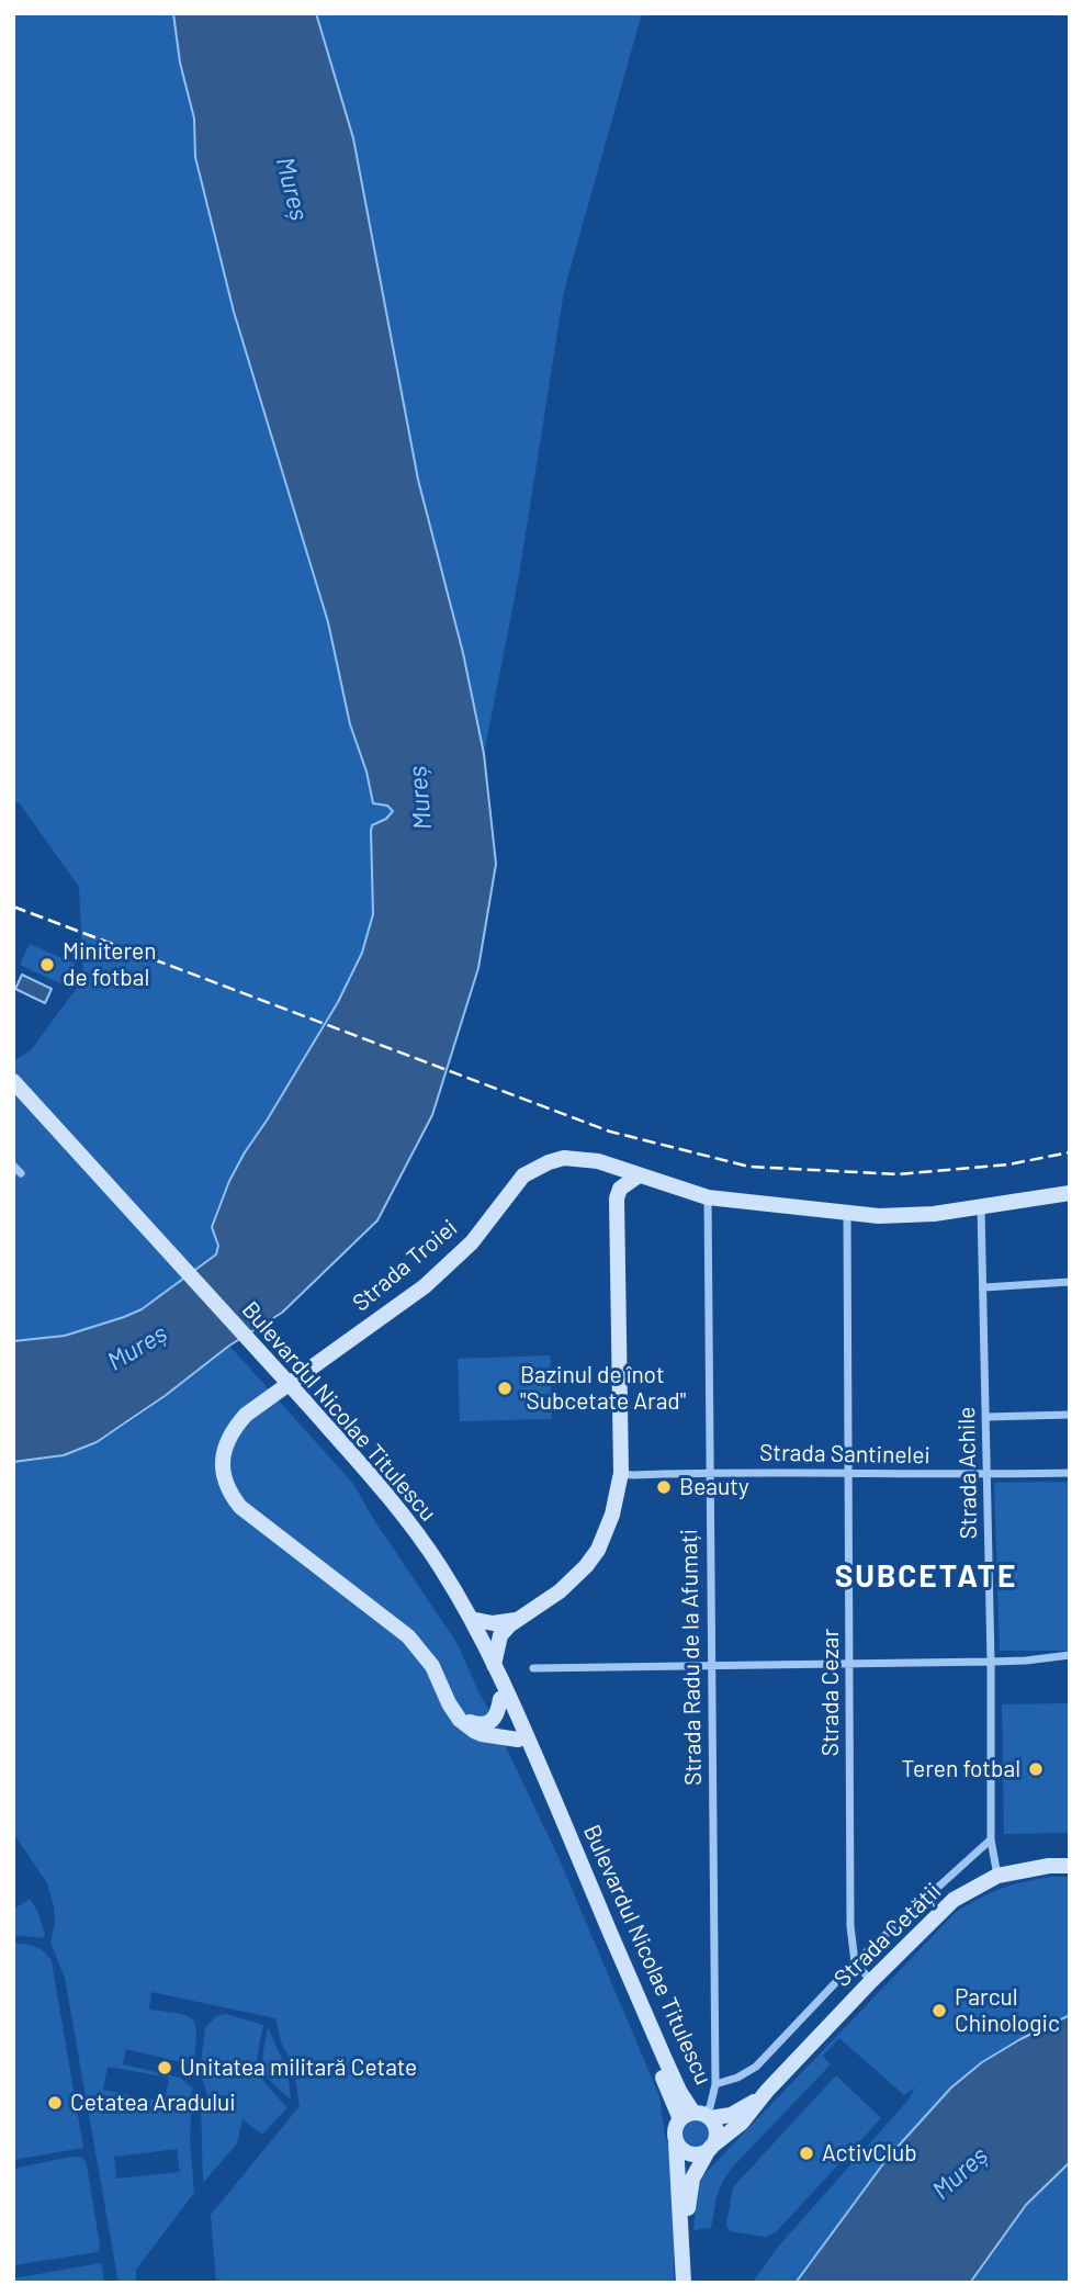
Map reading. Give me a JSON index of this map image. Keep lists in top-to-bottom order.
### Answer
{
  "streets": {
    "main road": ["Strada Troiei", "Bulevardul Nicolae Titulescu", "Strada Cetății"],
    "street": [
      "Strada Santinelei",
      "Strada Achile",
      "Strada Radu de la Afumați",
      "Strada Cezar"
    ]
  },
  "crossings": [
    ["Strada Troiei", "Strada Achile"],
    ["Strada Troiei", "Strada Radu de la Afumați"],
    ["Strada Troiei", "Strada Cezar"],
    ["Bulevardul Nicolae Titulescu", "Strada Radu de la Afumați"],
    ["Bulevardul Nicolae Titulescu", "Strada Cetății"],
    ["Strada Santinelei", "Strada Achile"],
    ["Strada Santinelei", "Strada Radu de la Afumați"],
    ["Strada Santinelei", "Strada Cezar"],
    ["Strada Achile", "Strada Cetății"],
    ["Strada Radu de la Afumați", "Strada Cetății"]
  ],
  "districts": ["SUBCETATE"],
  "water": ["Mureș"],
  "places": [
    "Miniteren de fotbal",
    "Bazinul de înot \"Subcetate Arad\"",
    "Beauty",
    "Teren fotbal",
    "Parcul Chinologic",
    "Unitatea militară Cetate",
    "Cetatea Aradului",
    "ActivClub"
  ]
}
